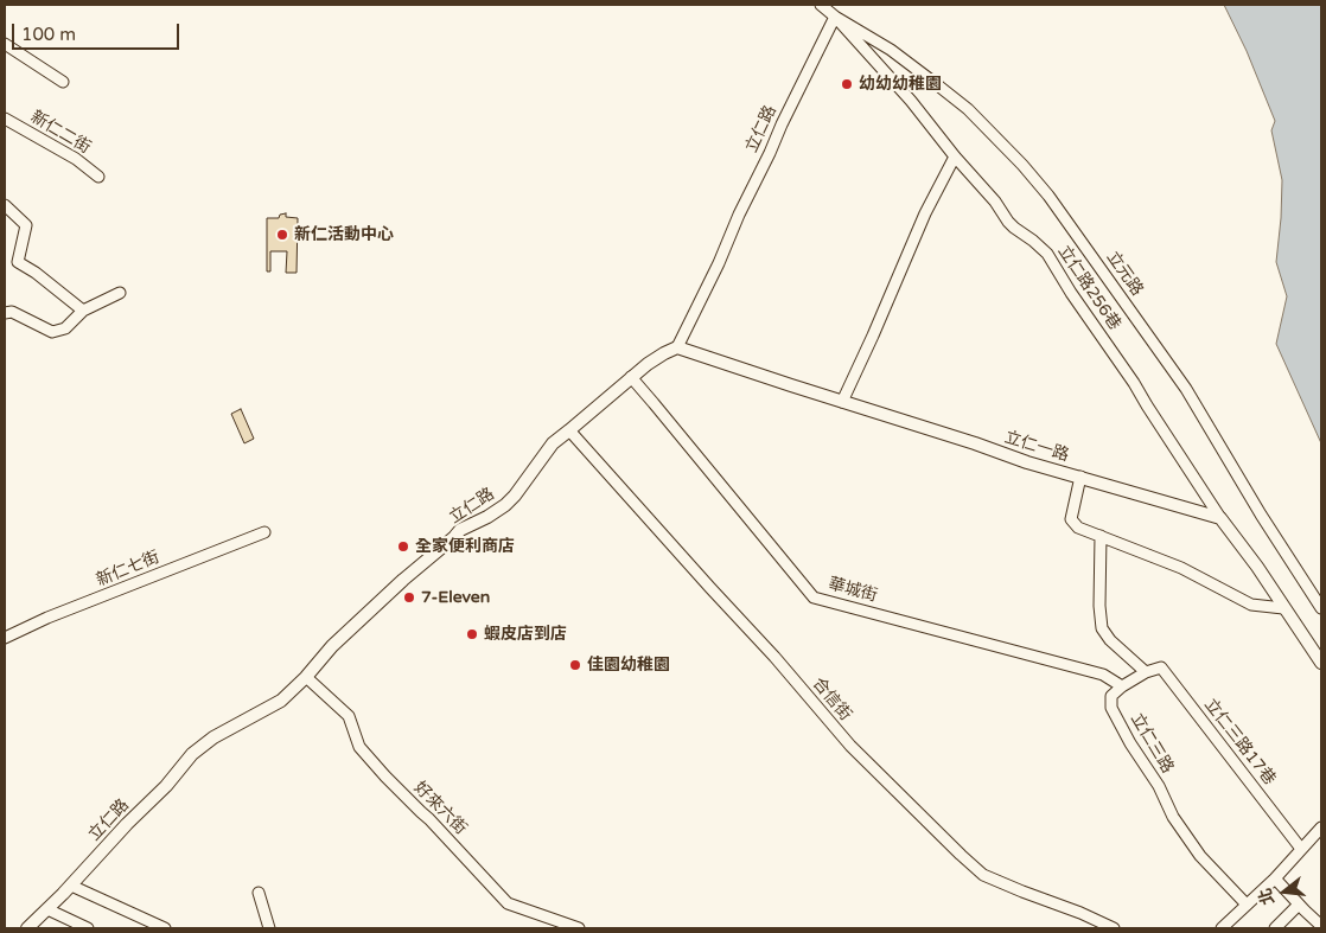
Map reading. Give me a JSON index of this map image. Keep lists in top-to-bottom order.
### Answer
{
  "streets": {
    "street": [
      "立仁路",
      "新仁二街",
      "立元路",
      "立仁路256巷",
      "立仁一路",
      "新仁七街",
      "華城街",
      "合信街",
      "立仁三路17巷",
      "立仁三路",
      "好來六街"
    ]
  },
  "crossings": [
    ["立仁路", "立元路"],
    ["立仁路", "立仁路256巷"],
    ["立仁路", "立仁一路"],
    ["立仁路", "華城街"],
    ["立仁路", "合信街"],
    ["立仁路", "好來六街"],
    ["立元路", "立仁路256巷"],
    ["立仁路256巷", "立仁一路"],
    ["華城街", "立仁三路"]
  ],
  "places": [
    "幼幼幼稚園",
    "新仁活動中心",
    "全家便利商店",
    "7-Eleven",
    "蝦皮店到店",
    "佳園幼稚園"
  ],
  "scale_bar": "100 m",
  "north": "left"
}
